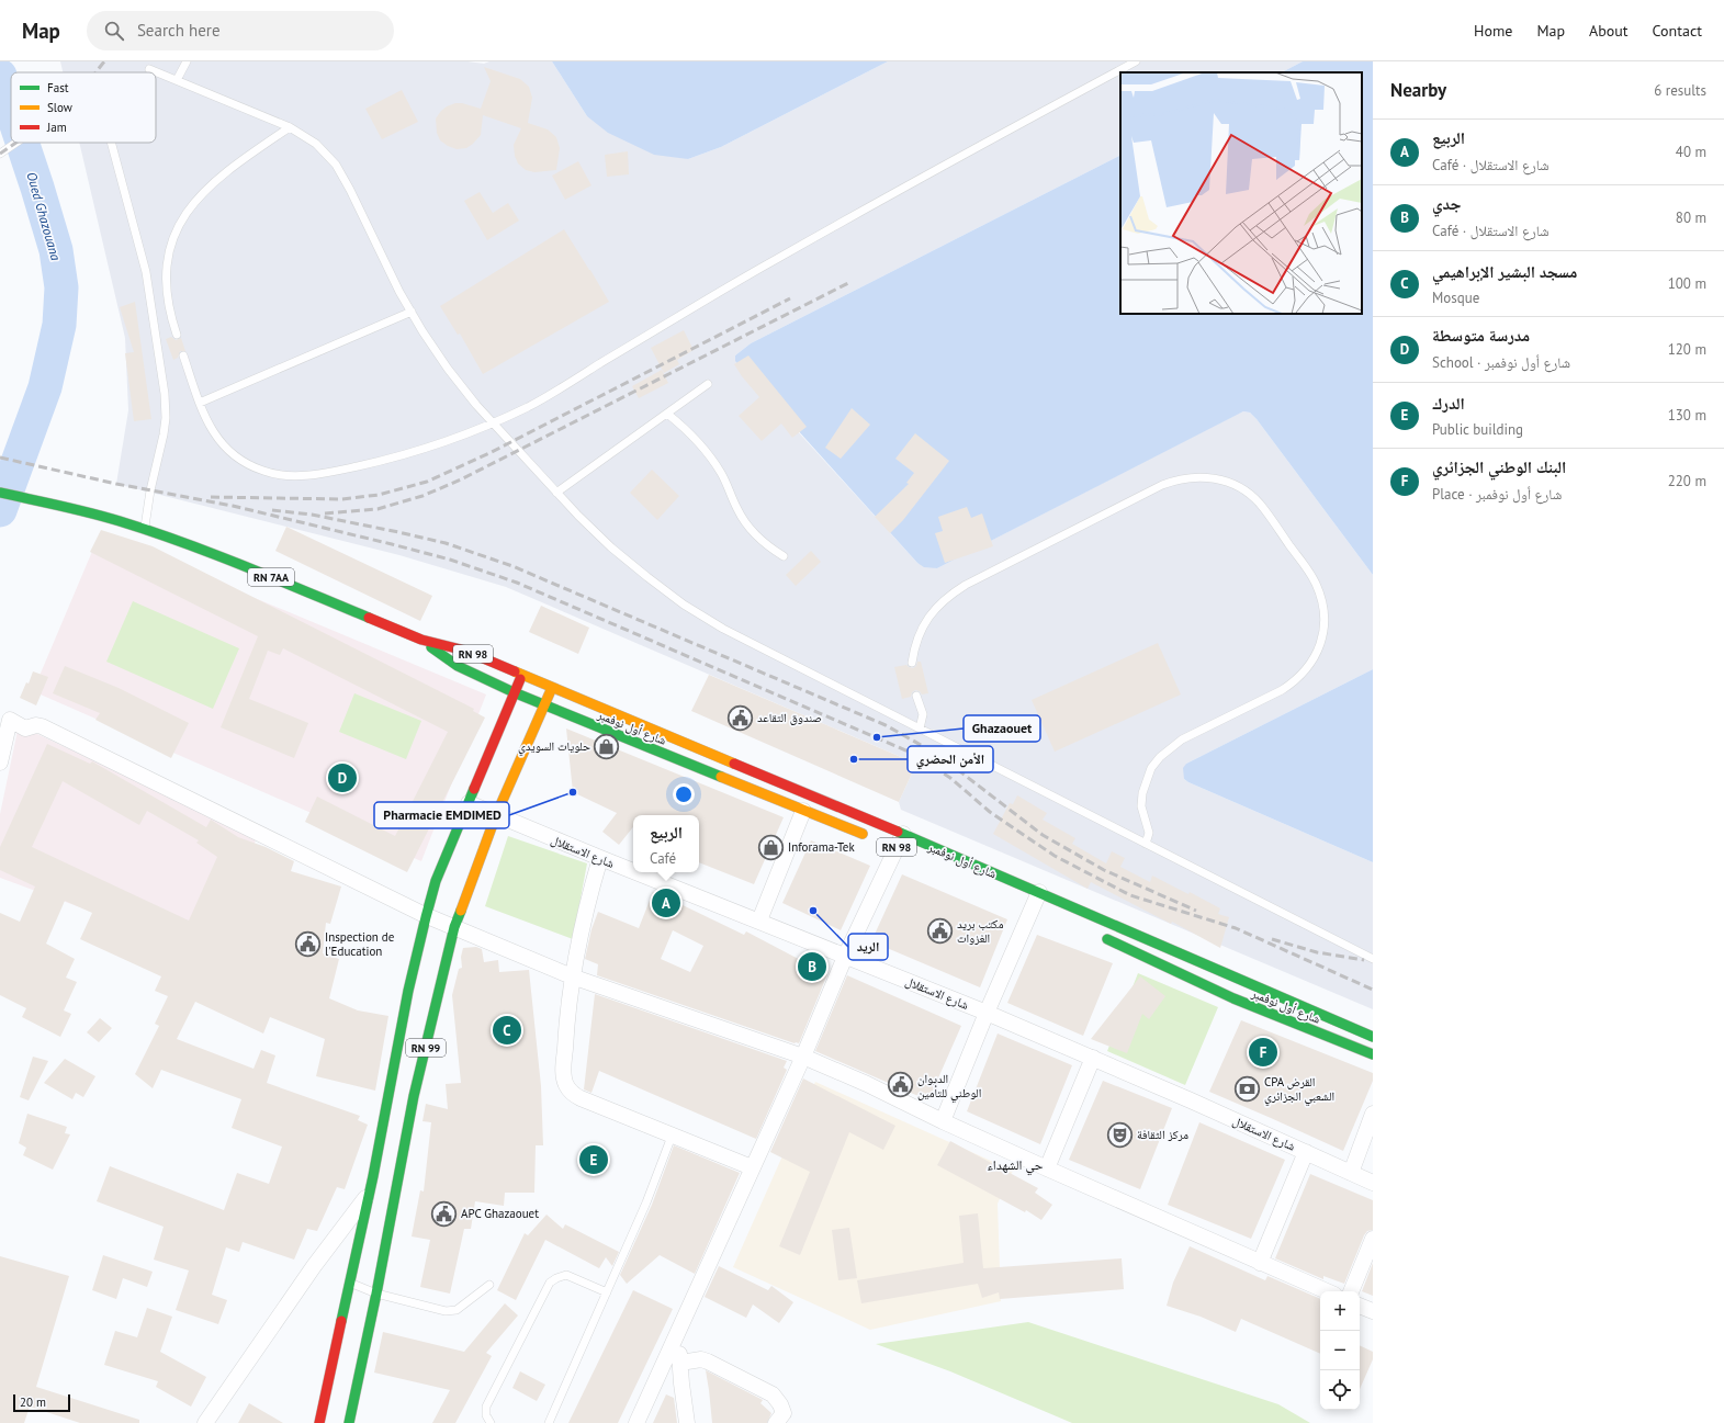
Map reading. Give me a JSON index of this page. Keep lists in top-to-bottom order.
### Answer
{
  "streets": {
    "main road": [
      "RN 7AA",
      "RN 98",
      "شارع أول نوفمبر",
      "RN 99"
    ],
    "street": ["شارع الاستقلال"]
  },
  "crossings": [
    ["RN 7AA", "RN 98"],
    ["RN 7AA", "شارع أول نوفمبر"],
    ["RN 98", "شارع أول نوفمبر"],
    ["RN 98", "RN 99"],
    ["شارع أول نوفمبر", "RN 99"],
    ["شارع الاستقلال", "RN 99"]
  ],
  "districts": ["حي الشهداء"],
  "water": ["Oued Ghazouana"],
  "places": {
    "public building": [
      "صندوق التقاعد",
      "مكتب بريد الغزوات",
      "Inspection de l'Education",
      "الديوان الوطني للتأمين",
      "APC Ghazaouet"
    ],
    "other": [
      "Ghazaouet",
      "الأمن الحضري",
      "Pharmacie EMDIMED",
      "الريد"
    ],
    "shop": ["حلويات السويدي", "Inforama-Tek"],
    "bank": ["CPA القرض الشعبي الجزائري"],
    "theatre": ["مركز الثقافة"]
  },
  "legend": ["Fast", "Slow", "Jam"],
  "scale_bar": "20 m",
  "page": {
    "header": "Map",
    "search": "Search here",
    "nav": [
      "Home",
      "Map",
      "About",
      "Contact"
    ],
    "heading": ["Nearby", "6 results"],
    "list": [
      {
        "mark": "A",
        "name": "الربيع",
        "note": "Café · شارع الاستقلال",
        "value": "40 m"
      },
      {
        "mark": "B",
        "name": "جدي",
        "note": "Café · شارع الاستقلال",
        "value": "80 m"
      },
      {
        "mark": "C",
        "name": "مسجد البشير الإبراهيمي",
        "note": "Mosque",
        "value": "100 m"
      },
      {
        "mark": "D",
        "name": "مدرسة متوسطة",
        "note": "School · شارع أول نوفمبر",
        "value": "120 m"
      },
      {
        "mark": "E",
        "name": "الدرك",
        "note": "Public building",
        "value": "130 m"
      },
      {
        "mark": "F",
        "name": "البنك الوطني الجزائري",
        "note": "Place · شارع أول نوفمبر",
        "value": "220 m"
      }
    ],
    "pins": [
      "D",
      "A",
      "B",
      "C",
      "F",
      "E"
    ],
    "popup": ["الربيع", "Café"],
    "map_buttons": ["+", "−"],
    "scale": "20 m"
  }
}
